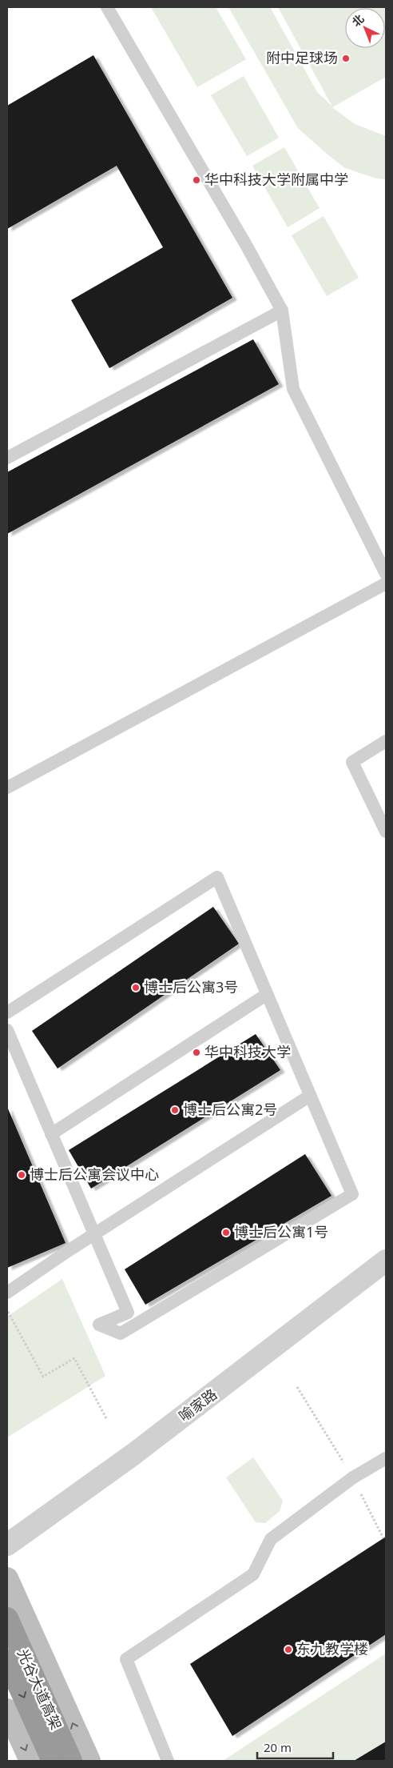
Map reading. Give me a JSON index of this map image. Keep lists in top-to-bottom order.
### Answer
{
  "streets": {
    "highway": ["光谷大道高架"],
    "street": ["喻家路"]
  },
  "places": [
    "附中足球场",
    "华中科技大学附属中学",
    "博士后公寓3号",
    "华中科技大学",
    "博士后公寓2号",
    "博士后公寓会议中心",
    "博士后公寓1号",
    "东九教学楼"
  ],
  "scale_bar": "20 m",
  "north": "top left"
}
